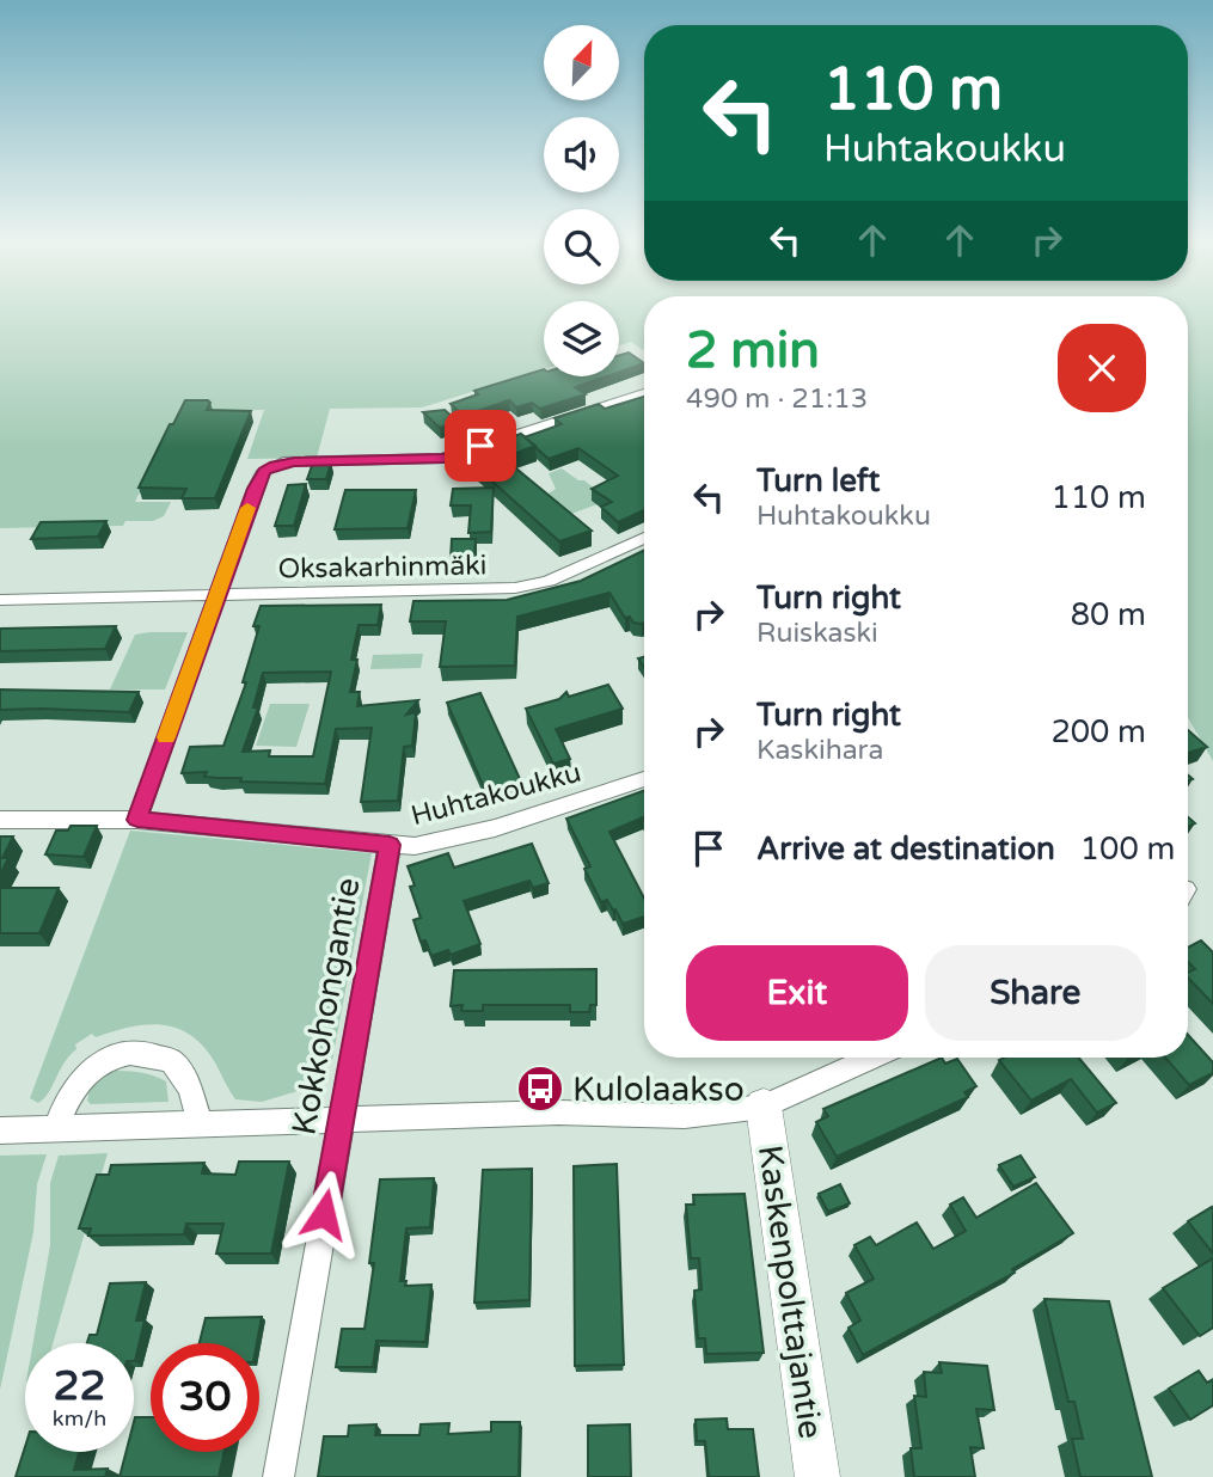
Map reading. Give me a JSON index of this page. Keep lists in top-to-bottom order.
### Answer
{
  "streets": {
    "street": [
      "Oksakarhinmäki",
      "Huhtakoukku",
      "Kokkohongantie",
      "Kaskenpolttajantie"
    ]
  },
  "crossings": [
    ["Huhtakoukku", "Kokkohongantie"]
  ],
  "places": {
    "bus stop": ["Kulolaakso"]
  },
  "north": "top right",
  "page": {
    "turn": ["110 m", "Huhtakoukku"],
    "heading": ["2 min", "490 m · 21:13"],
    "list": [
      {
        "name": "Turn left",
        "note": "Huhtakoukku",
        "value": "110 m"
      },
      {
        "name": "Turn right",
        "note": "Ruiskaski",
        "value": "80 m"
      },
      {
        "name": "Turn right",
        "note": "Kaskihara",
        "value": "200 m"
      },
      {
        "name": "Arrive at destination",
        "value": "100 m"
      }
    ],
    "buttons": ["Exit", "Share"],
    "speed": "22 km/h",
    "limit": "30"
  }
}
